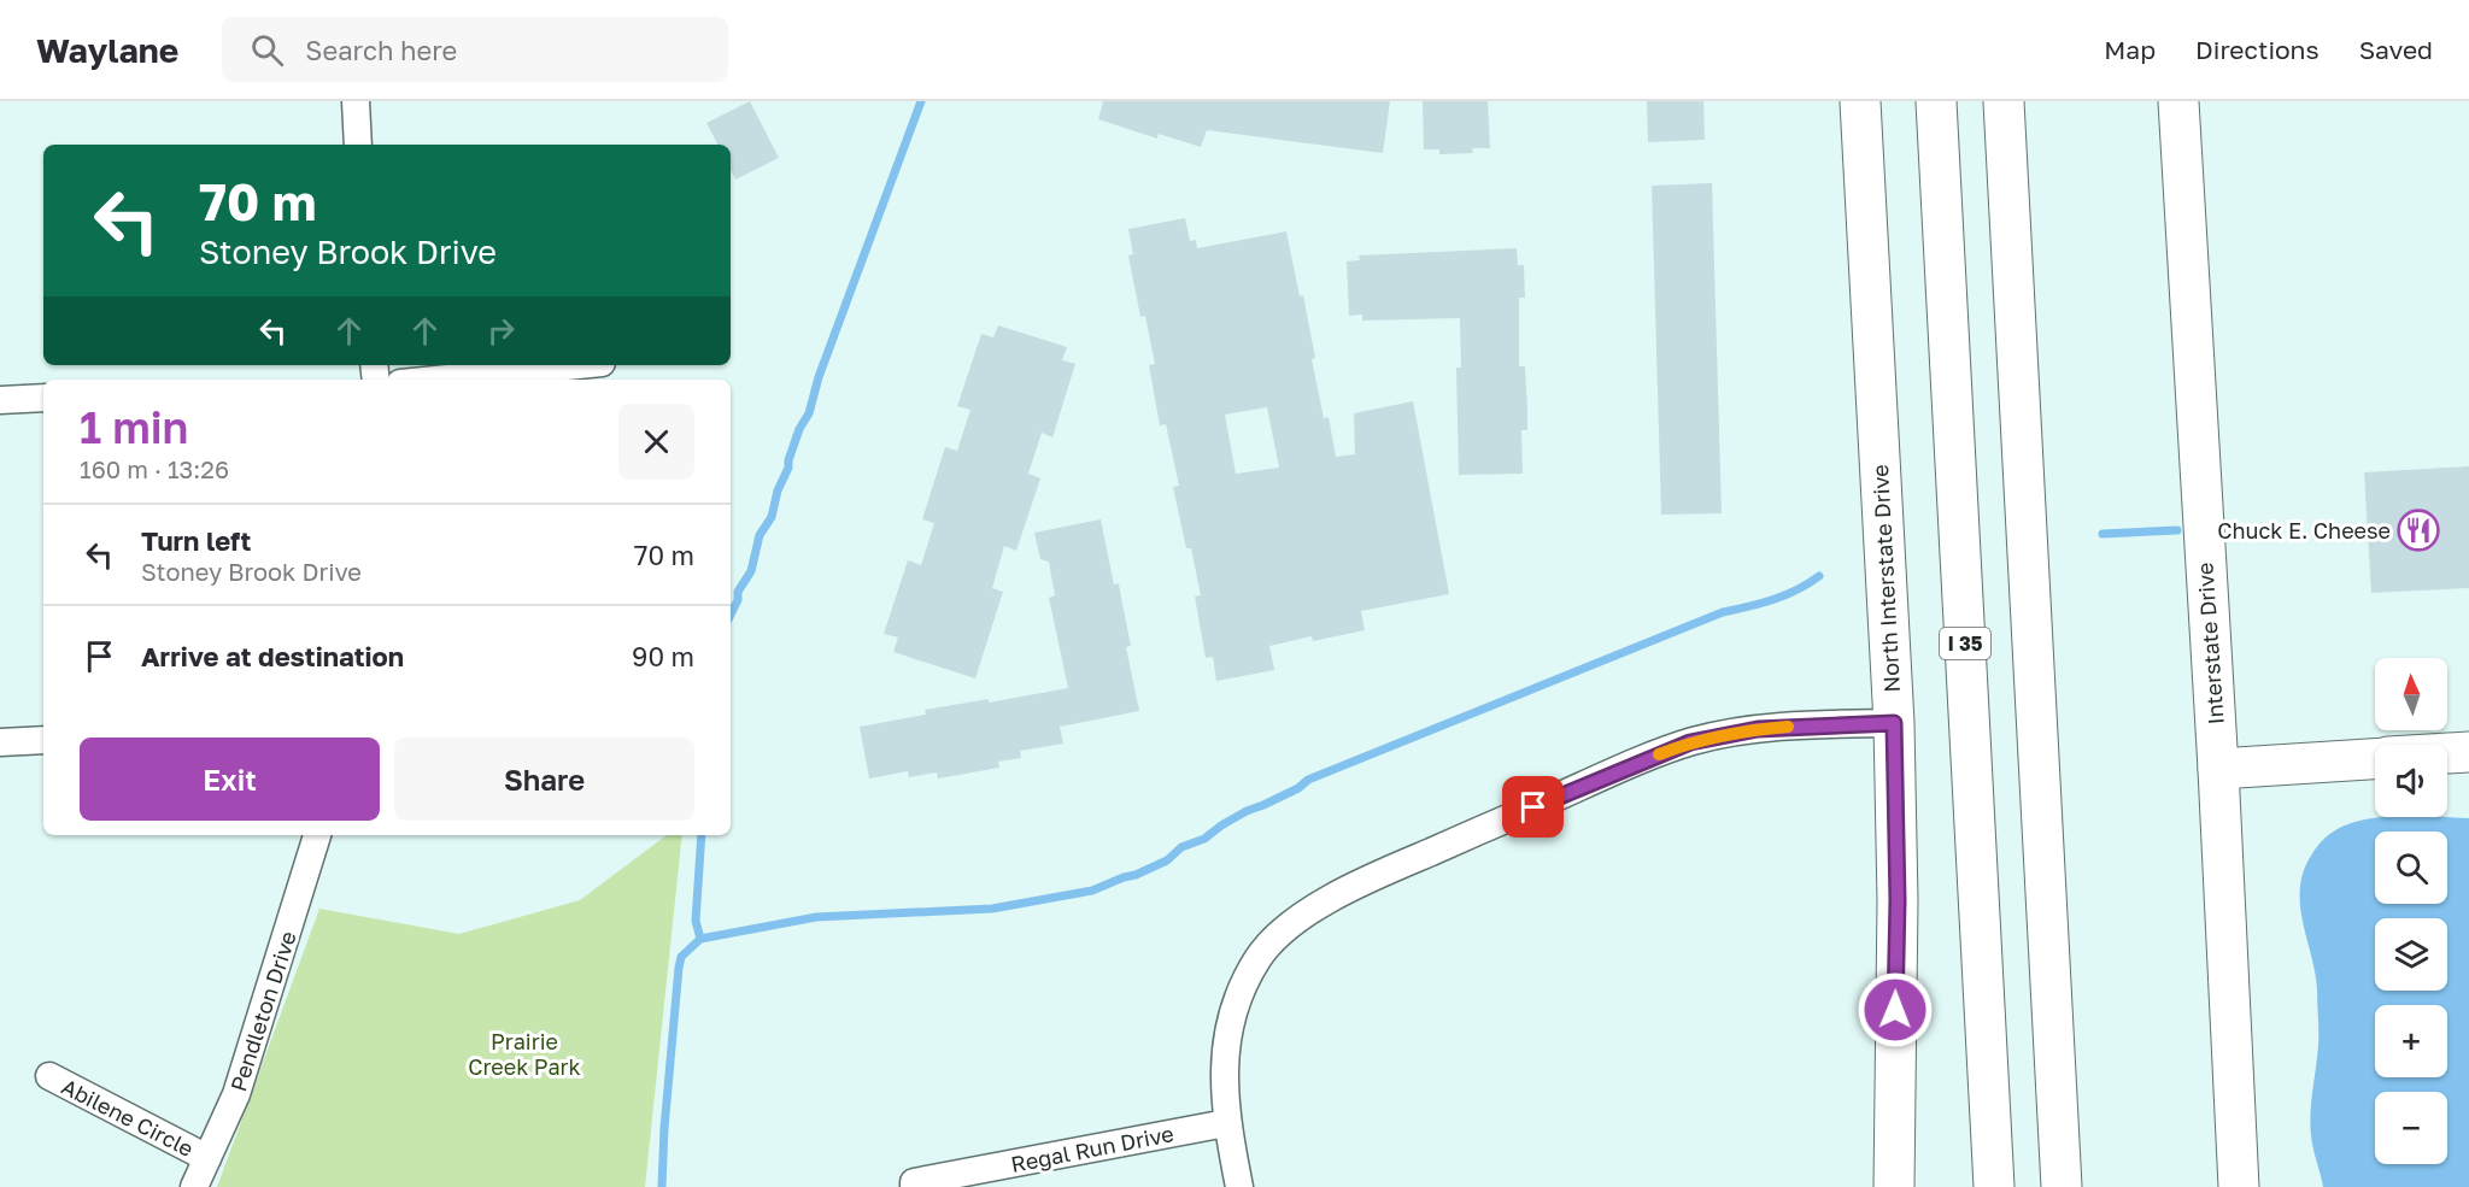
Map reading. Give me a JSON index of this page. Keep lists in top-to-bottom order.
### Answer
{
  "streets": {
    "main road": ["North Interstate Drive", "I 35", "Interstate Drive"],
    "street": ["Pendleton Drive", "Abilene Circle", "Regal Run Drive"]
  },
  "crossings": [
    ["Pendleton Drive", "Abilene Circle"]
  ],
  "parks": ["Prairie Creek Park"],
  "places": {
    "restaurant": ["Chuck E. Cheese"]
  },
  "north": "top",
  "page": {
    "header": "Waylane",
    "search": "Search here",
    "nav": ["Map", "Directions", "Saved"],
    "turn": ["70 m", "Stoney Brook Drive"],
    "heading": ["1 min", "160 m · 13:26"],
    "list": [
      {
        "name": "Turn left",
        "note": "Stoney Brook Drive",
        "value": "70 m"
      },
      {
        "name": "Arrive at destination",
        "value": "90 m"
      }
    ],
    "map_buttons": ["+", "−"],
    "buttons": ["Exit", "Share"]
  }
}
